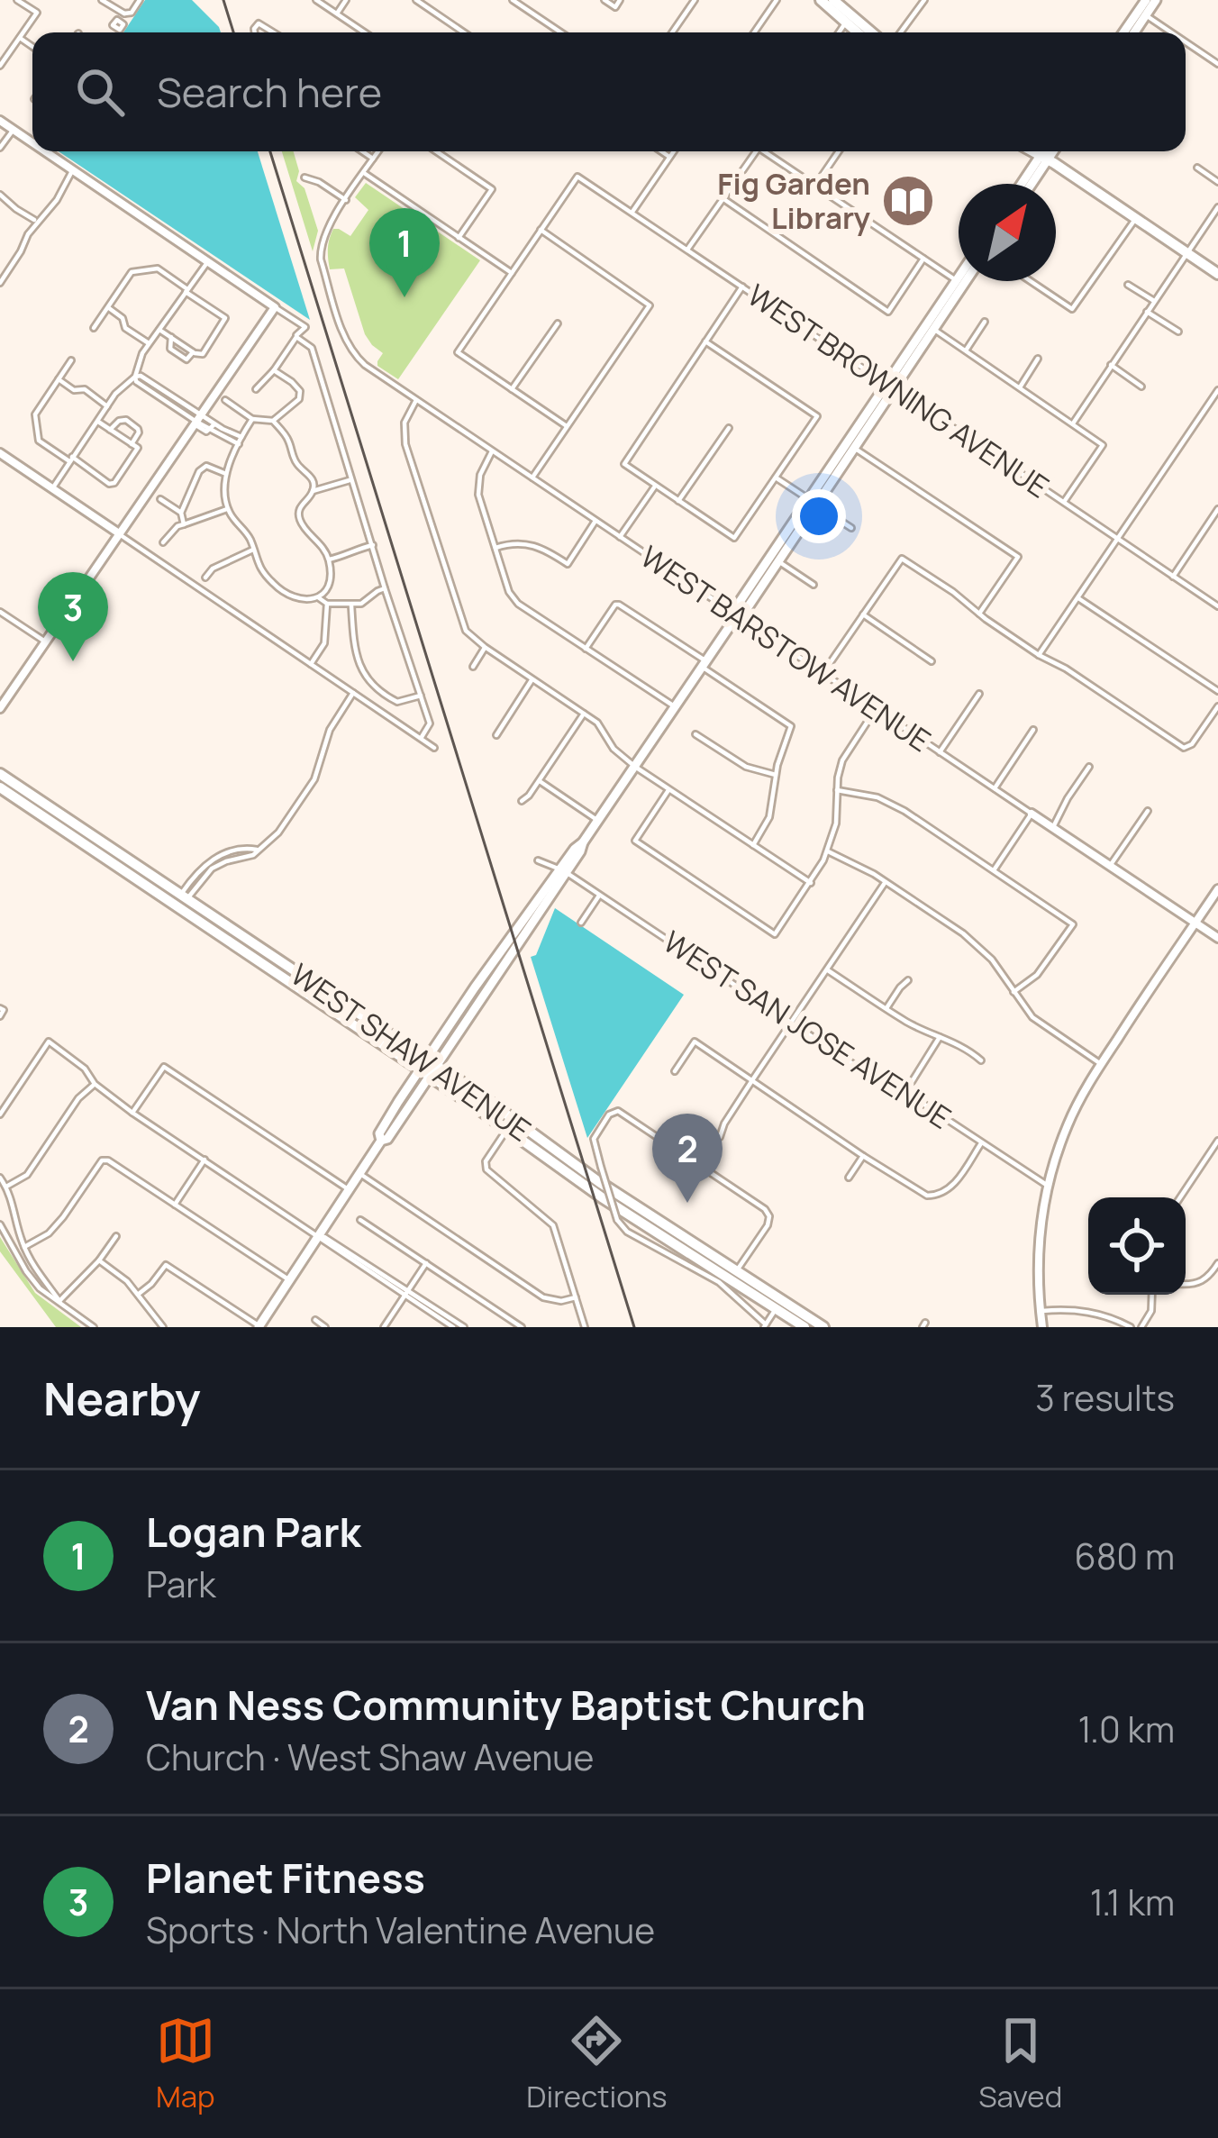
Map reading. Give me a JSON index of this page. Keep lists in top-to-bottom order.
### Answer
{
  "streets": {
    "main road": ["WEST SHAW AVENUE"],
    "street": ["WEST BROWNING AVENUE", "WEST BARSTOW AVENUE", "WEST SAN JOSE AVENUE"]
  },
  "places": {
    "library": ["Fig Garden Library"]
  },
  "north": "top right",
  "page": {
    "search": "Search here",
    "pins": ["1", "3", "2"],
    "heading": ["Nearby", "3 results"],
    "list": [
      {
        "mark": "1",
        "name": "Logan Park",
        "note": "Park",
        "value": "680 m"
      },
      {
        "mark": "2",
        "name": "Van Ness Community Baptist Church",
        "note": "Church · West Shaw Avenue",
        "value": "1.0 km"
      },
      {
        "mark": "3",
        "name": "Planet Fitness",
        "note": "Sports · North Valentine Avenue",
        "value": "1.1 km"
      }
    ],
    "nav": ["Map", "Directions", "Saved"]
  }
}
